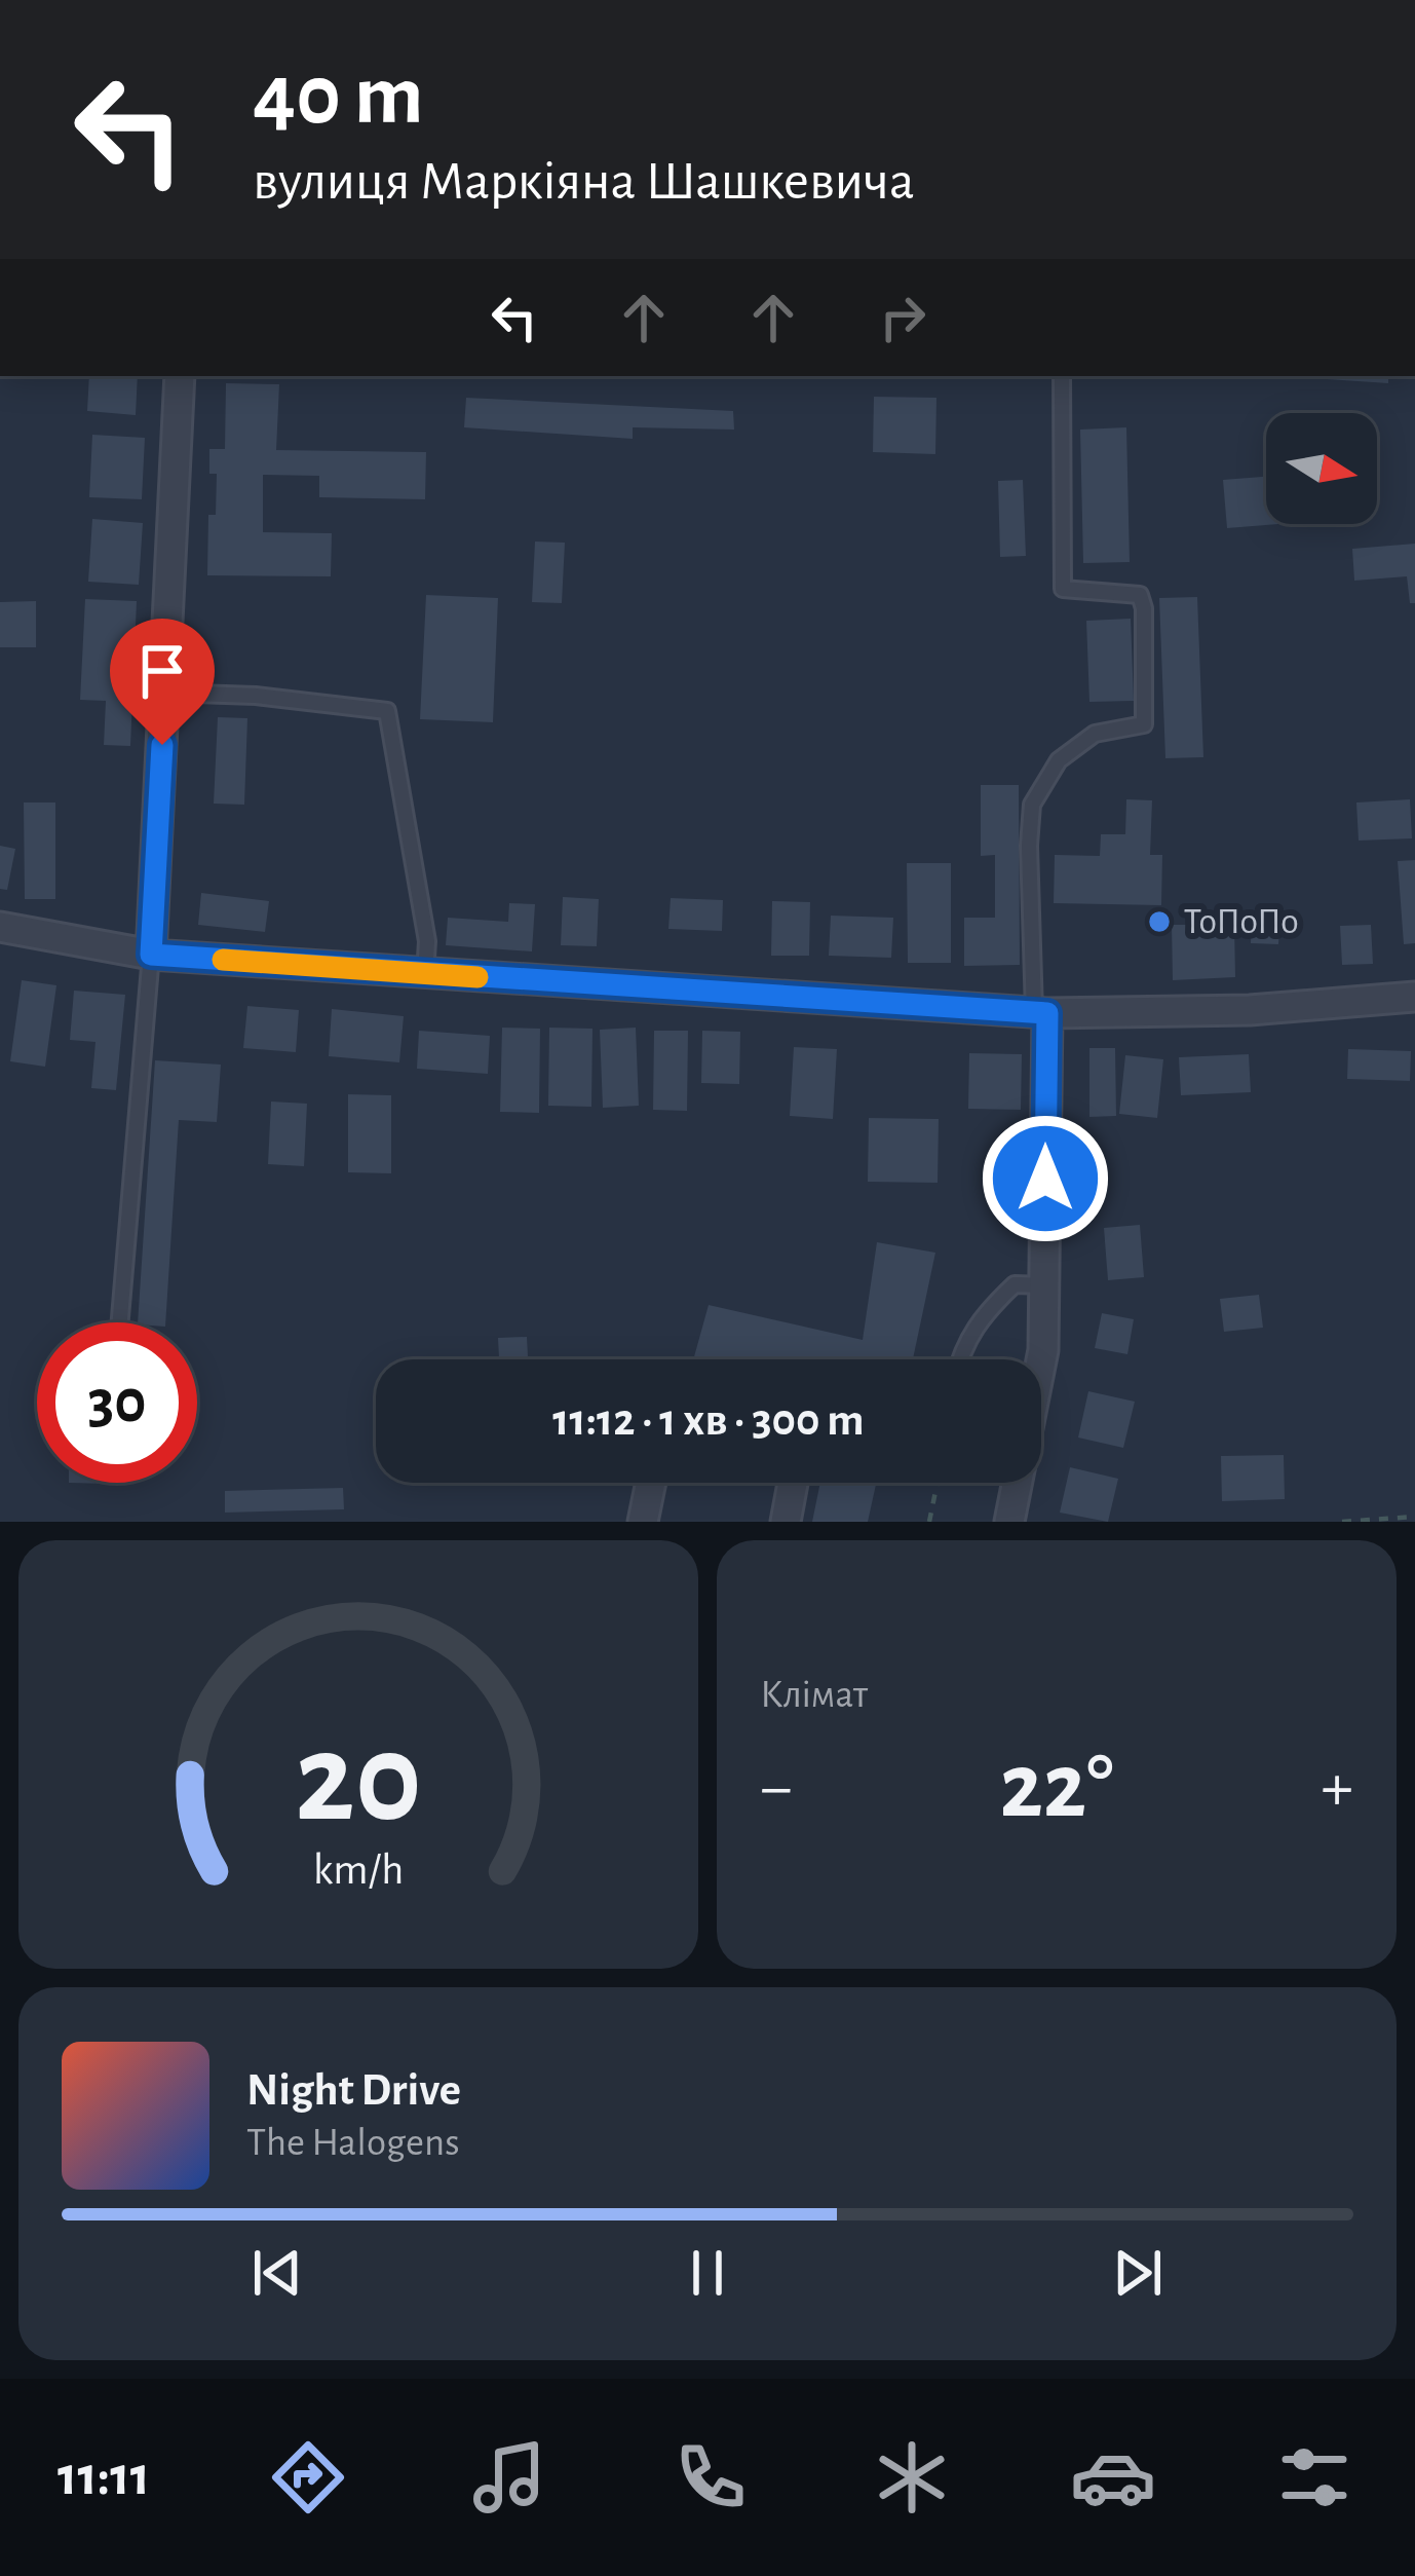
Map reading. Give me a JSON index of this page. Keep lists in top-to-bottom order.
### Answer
{
  "places": ["ТоПоПо"],
  "north": "right",
  "page": {
    "turn": ["40 m", "вулиця Маркіяна Шашкевича"],
    "limit": "30",
    "trip": "11:12 · 1 хв · 300 m",
    "tile": "Клімат",
    "heat": ["−", "22°", "+"],
    "song": ["Night Drive", "The Halogens"],
    "tabs": "11:11",
    "gauge": ["20", "km/h"]
  }
}
